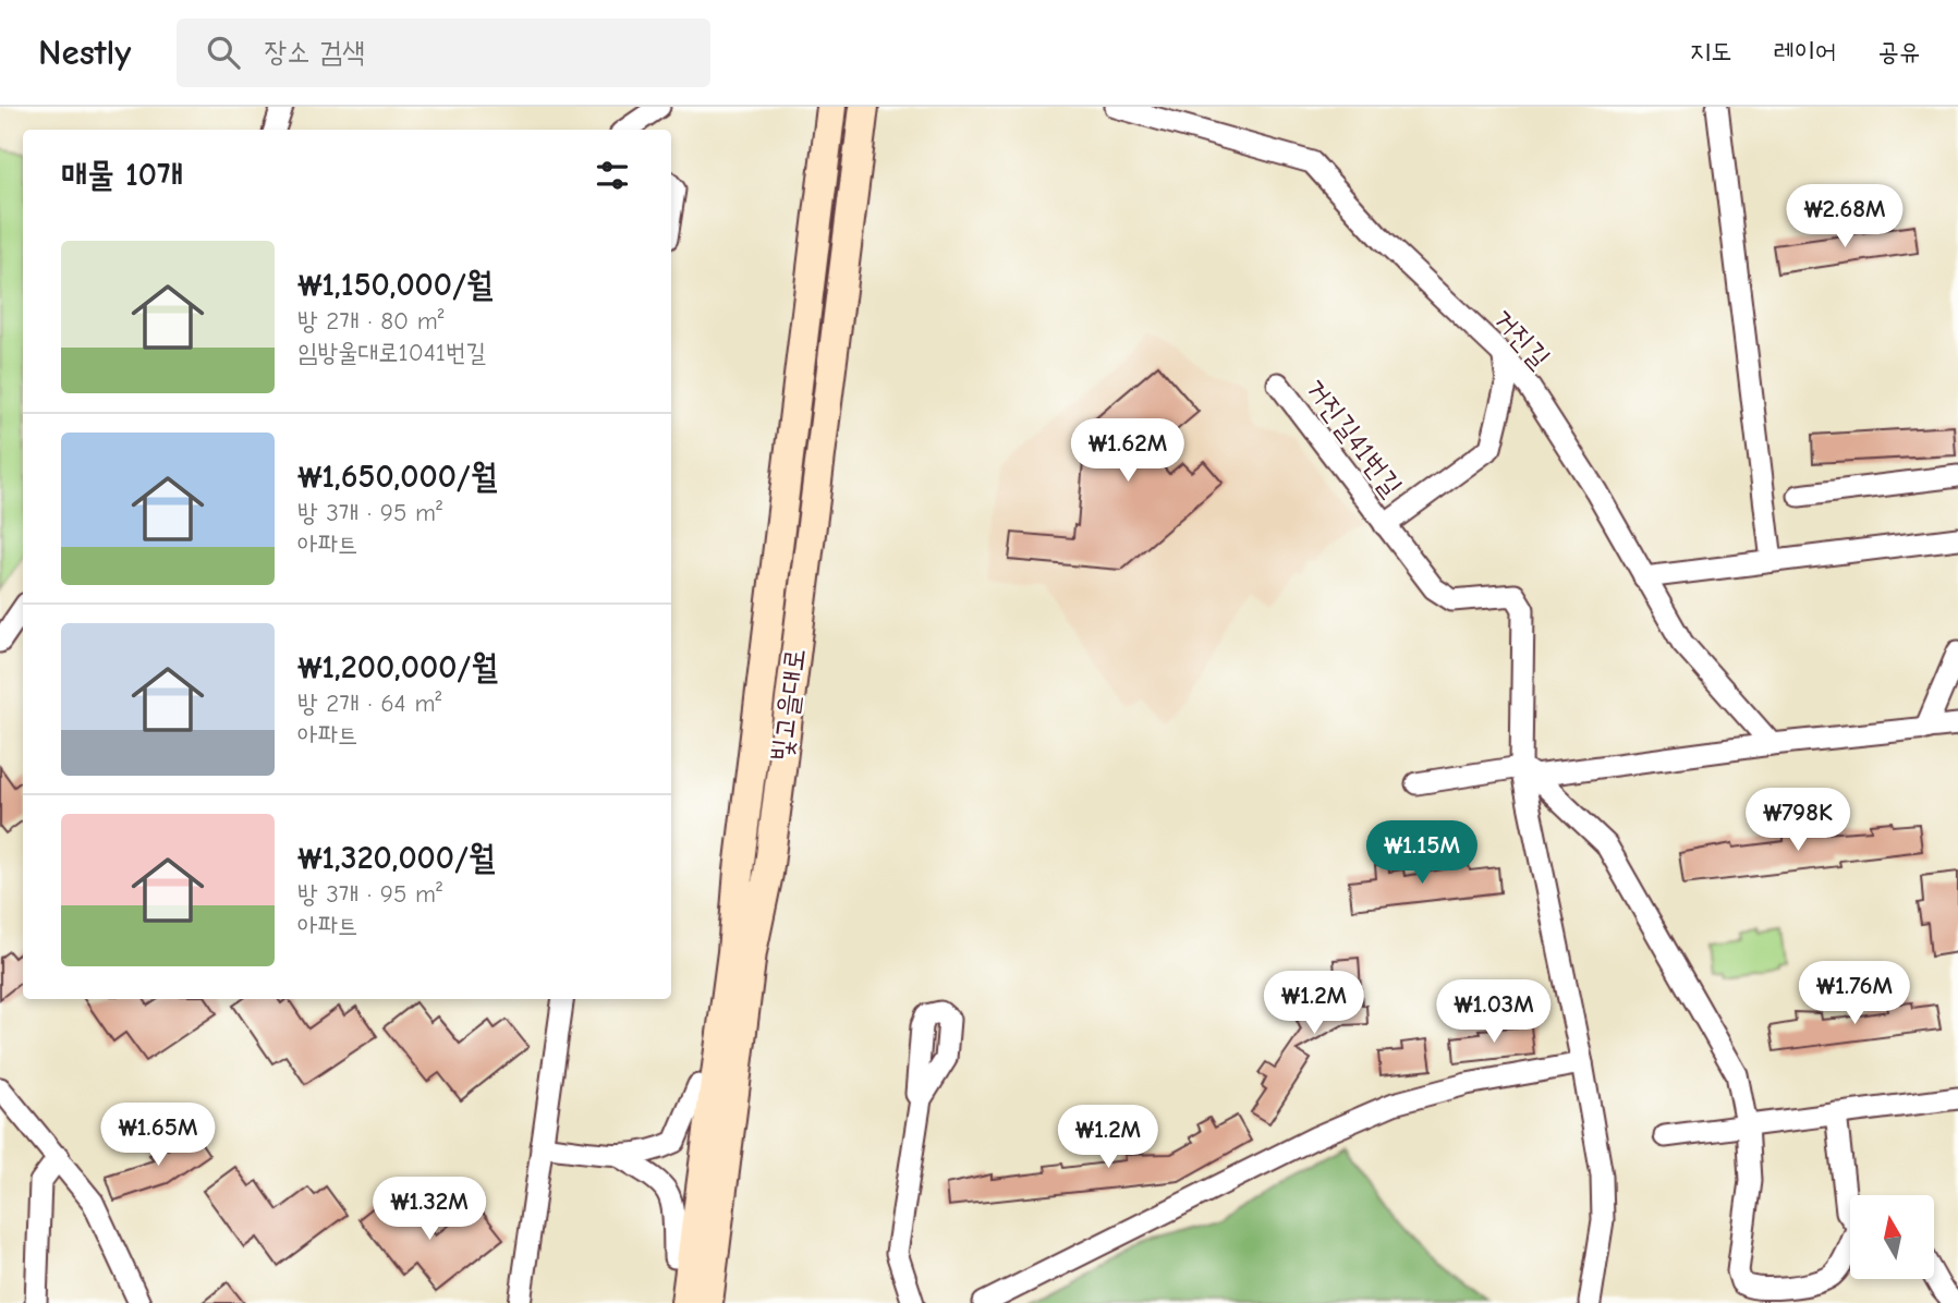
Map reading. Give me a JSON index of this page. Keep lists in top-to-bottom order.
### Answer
{
  "streets": {
    "main road": ["빛고을대로"],
    "street": ["거진길", "거진길41번길"]
  },
  "crossings": [
    ["거진길", "거진길41번길"]
  ],
  "north": "top",
  "page": {
    "header": "Nestly",
    "search": "장소 검색",
    "nav": ["지도", "레이어", "공유"],
    "heading": "매물 10개",
    "price": [
      "₩2.68M",
      "₩1.62M",
      "₩798K",
      "₩1.15M",
      "₩1.76M",
      "₩1.2M",
      "₩1.03M",
      "₩1.65M",
      "₩1.2M",
      "₩1.32M"
    ],
    "list": [
      {
        "name": "₩1,150,000/월",
        "note": "방 2개 · 80 m² · 임방울대로1041번길"
      },
      {
        "name": "₩1,650,000/월",
        "note": "방 3개 · 95 m² · 아파트"
      },
      {
        "name": "₩1,200,000/월",
        "note": "방 2개 · 64 m² · 아파트"
      },
      {
        "name": "₩1,320,000/월",
        "note": "방 3개 · 95 m² · 아파트"
      }
    ]
  }
}
